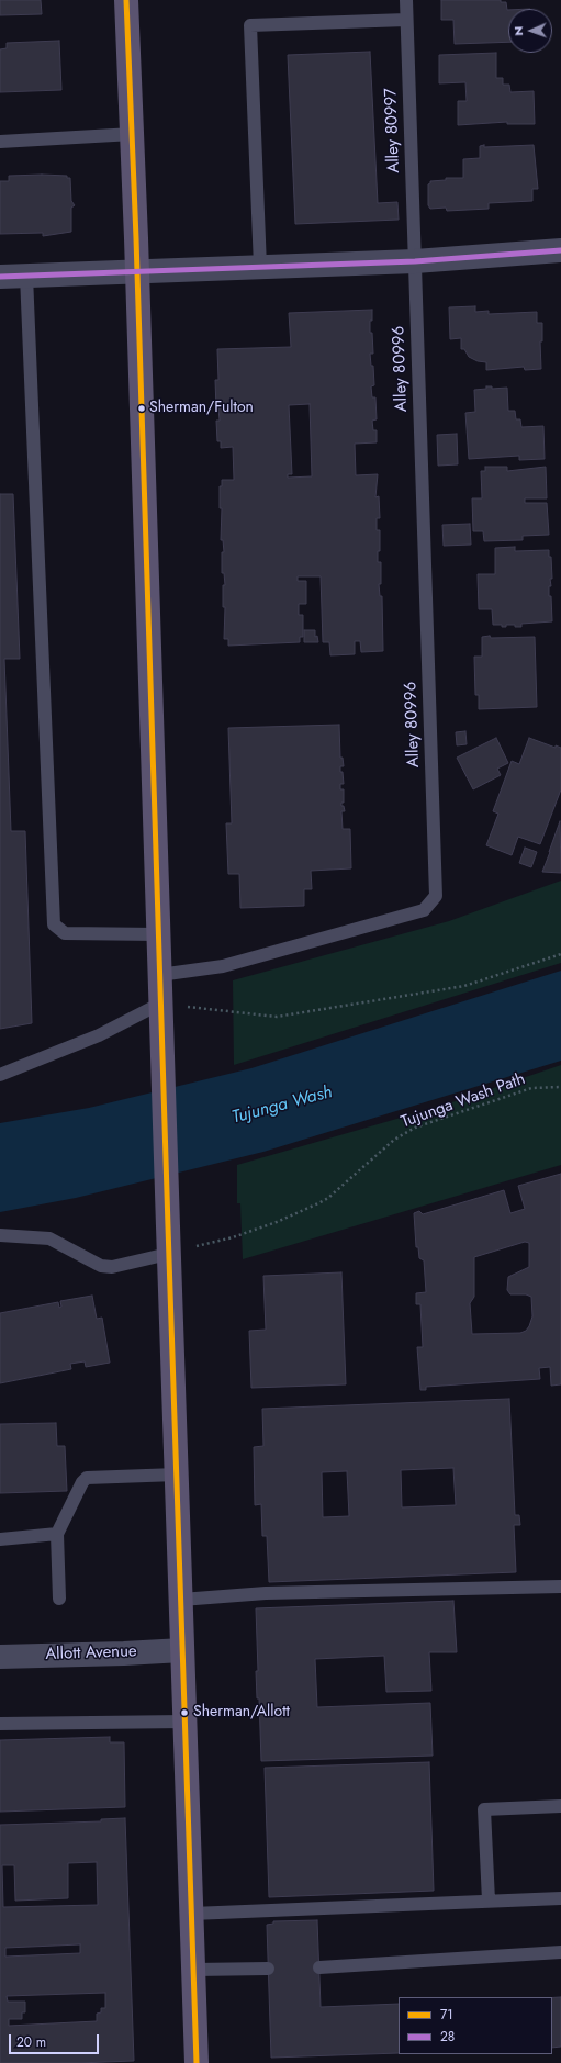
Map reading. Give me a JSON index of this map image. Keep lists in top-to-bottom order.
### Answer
{
  "streets": {
    "street": ["Allott Avenue"],
    "lane": ["Alley 80997", "Alley 80996"],
    "path": ["Tujunga Wash Path"]
  },
  "crossings": [
    ["Alley 80997", "Alley 80996"]
  ],
  "water": ["Tujunga Wash"],
  "places": ["Sherman/Fulton", "Sherman/Allott"],
  "lines": ["transit line 71", "transit line 28"],
  "legend": ["71", "28"],
  "scale_bar": "20 m",
  "north": "left"
}
